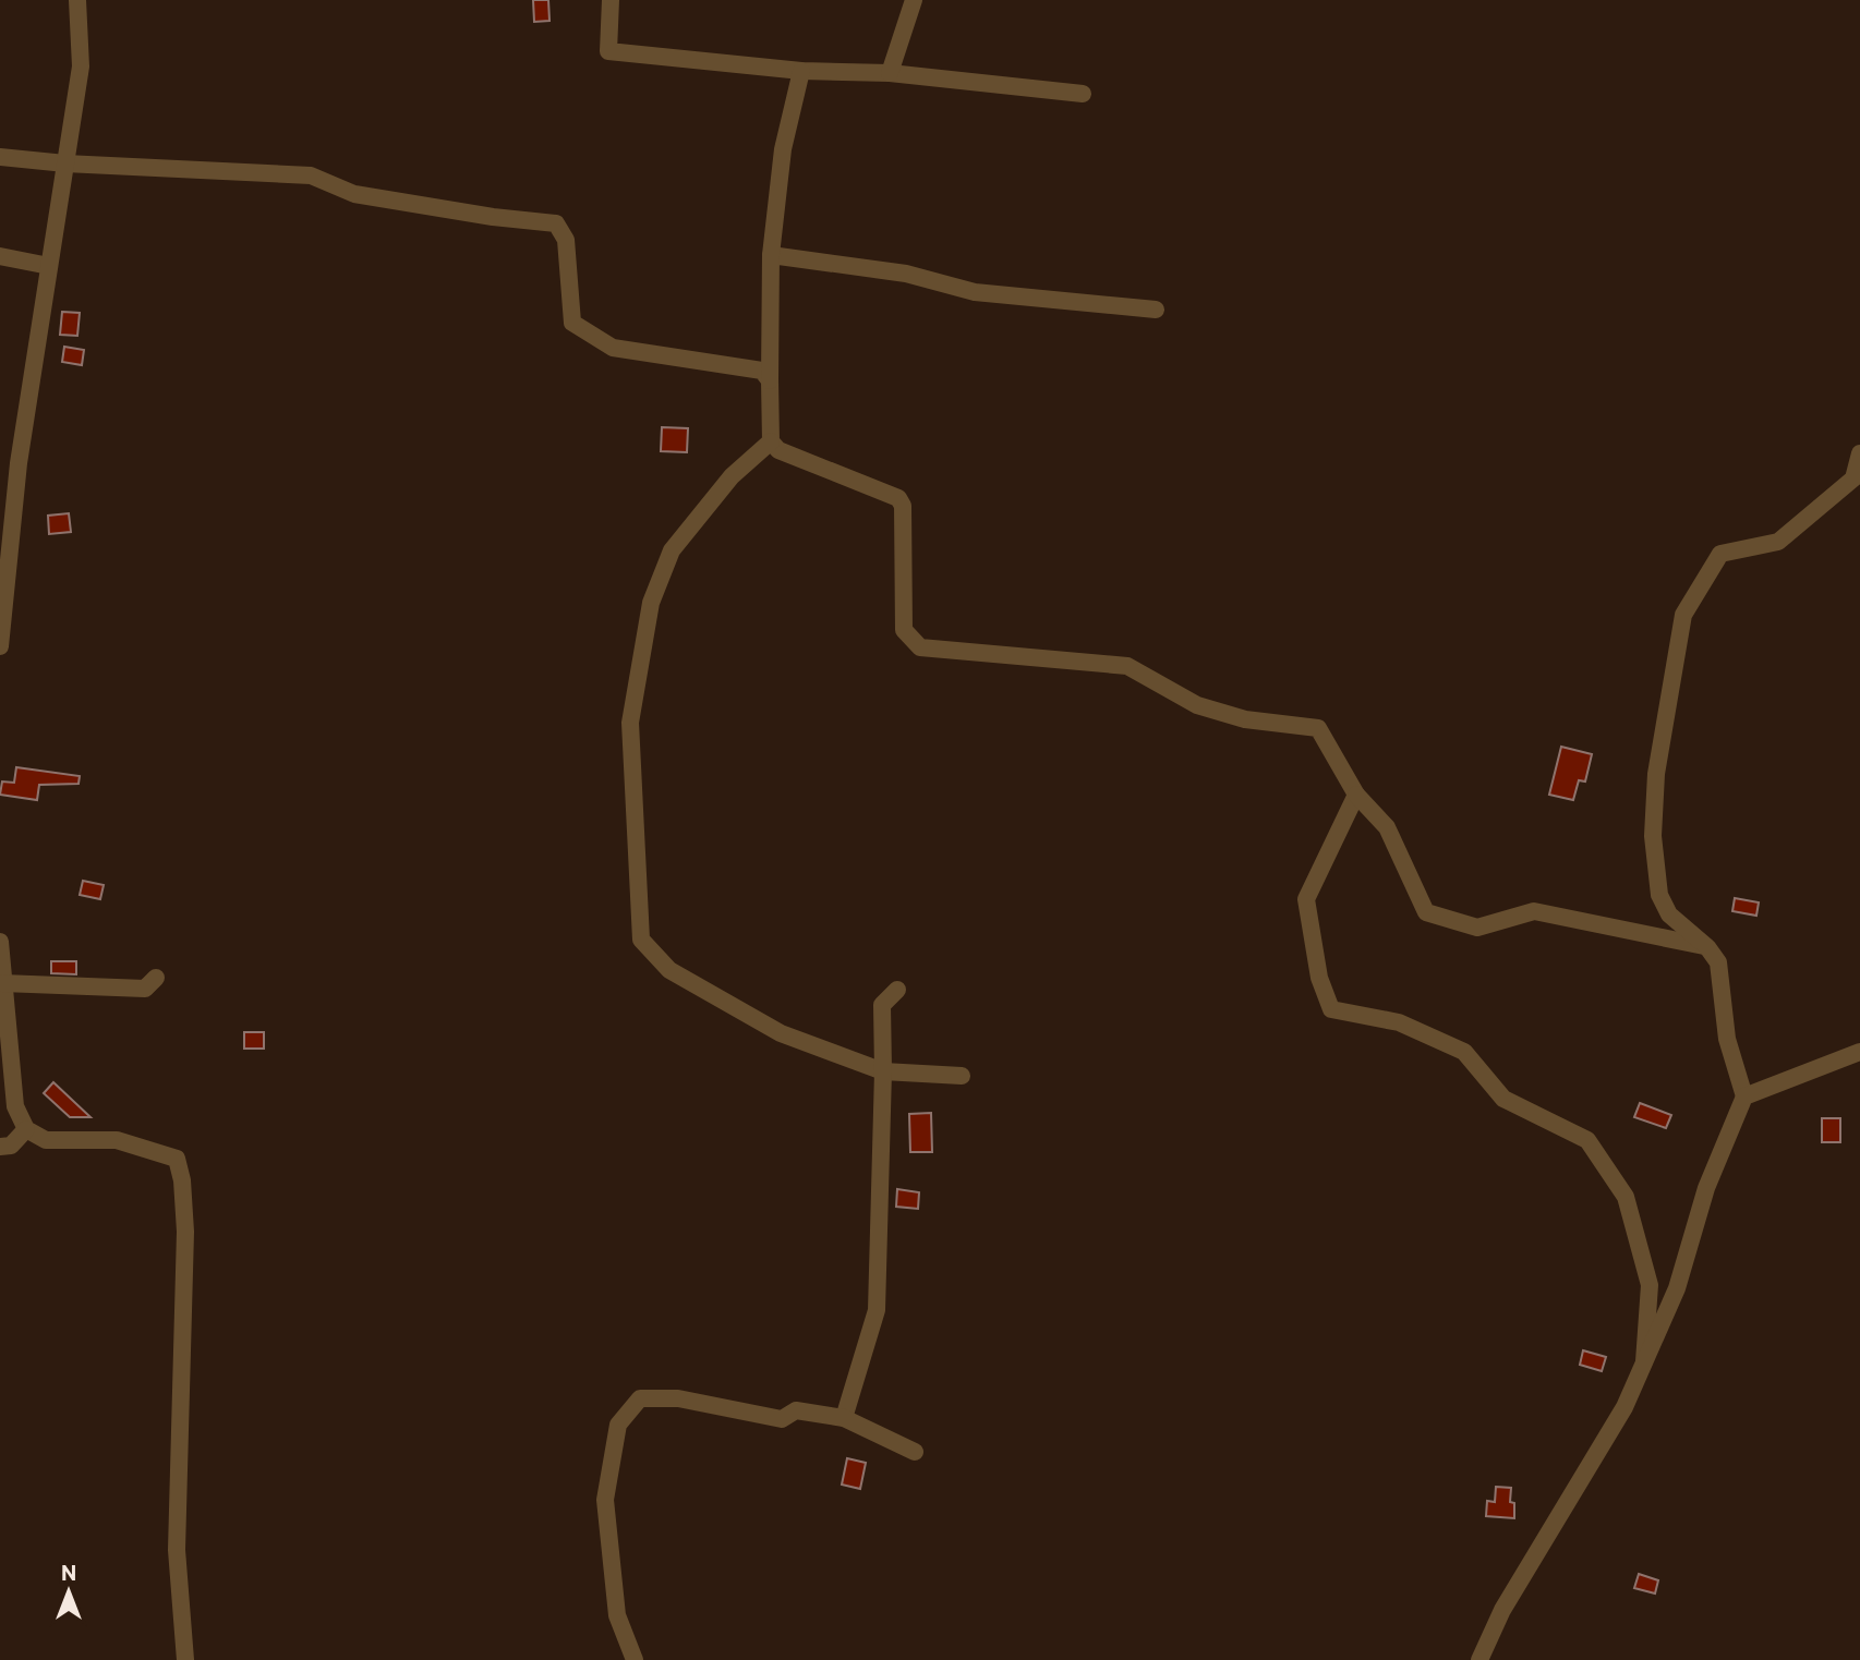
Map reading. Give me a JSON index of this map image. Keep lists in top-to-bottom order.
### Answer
{
  "north": "top"
}
